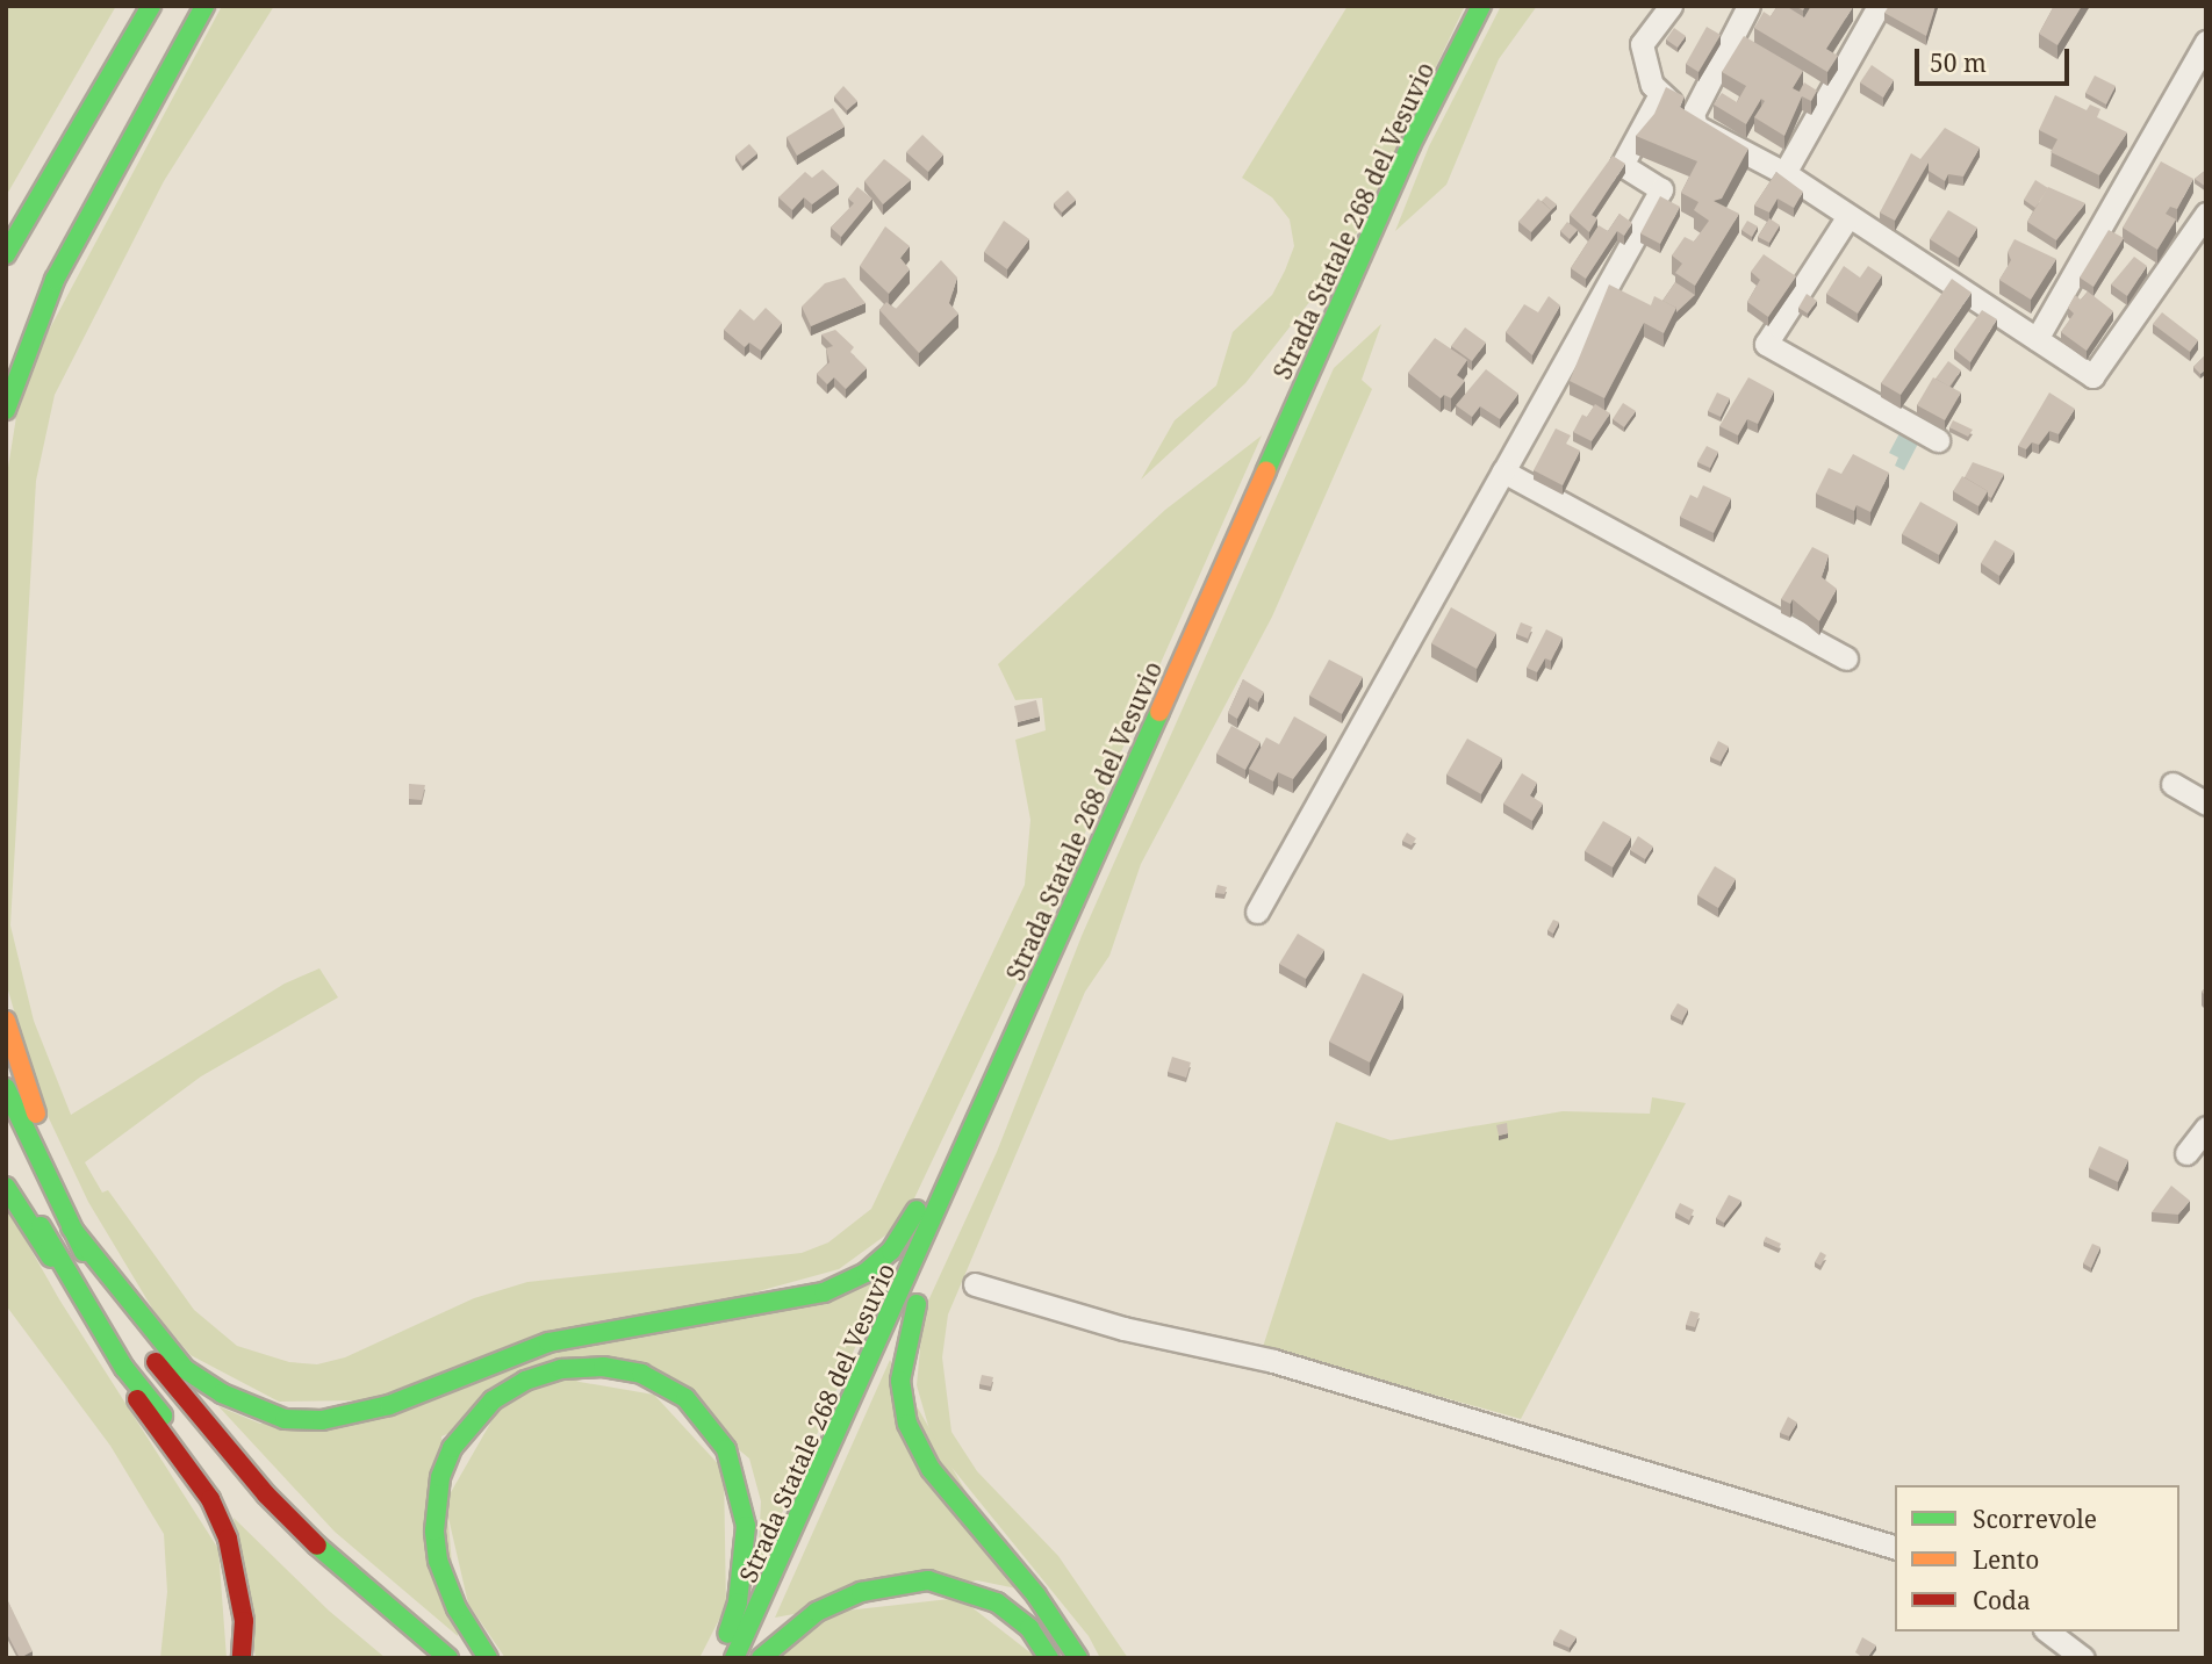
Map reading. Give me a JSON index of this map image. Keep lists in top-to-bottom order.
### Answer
{
  "streets": {
    "highway": ["Strada Statale 268 del Vesuvio"]
  },
  "legend": ["Scorrevole", "Lento", "Coda"],
  "scale_bar": "50 m"
}
